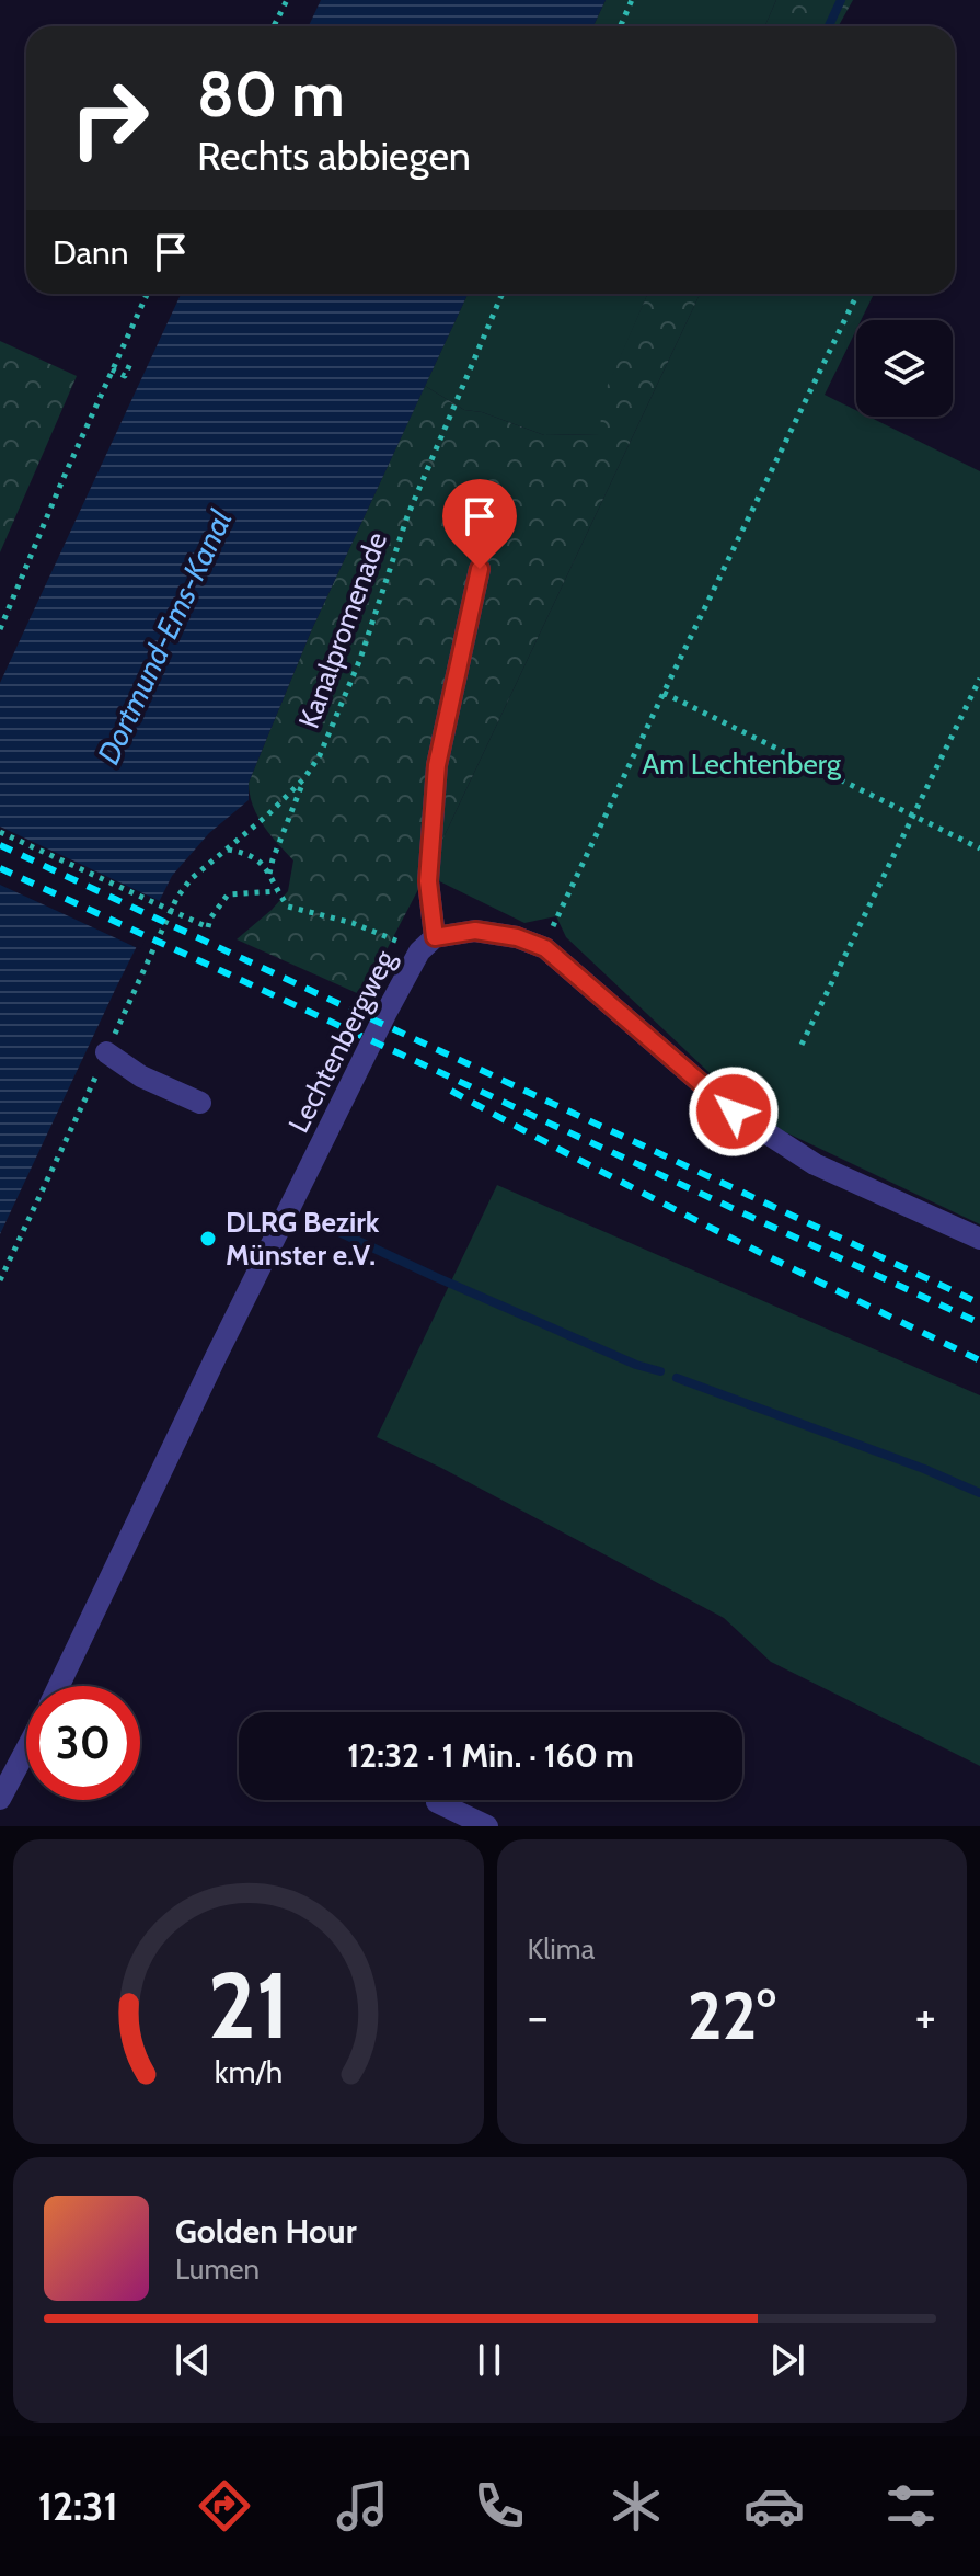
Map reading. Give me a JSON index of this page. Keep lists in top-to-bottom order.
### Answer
{
  "streets": {
    "street": ["Lechtenbergweg"],
    "path": ["Kanalpromenade"]
  },
  "water": ["Dortmund-Ems-Kanal"],
  "parks": ["Am Lechtenberg"],
  "places": ["DLRG Bezirk Münster e.V."],
  "page": {
    "turn": ["80 m", "Rechts abbiegen"],
    "then": "Dann",
    "limit": "30",
    "trip": "12:32 · 1 Min. · 160 m",
    "tile": "Klima",
    "heat": ["−", "22°", "+"],
    "song": ["Golden Hour", "Lumen"],
    "tabs": "12:31",
    "gauge": ["21", "km/h"]
  }
}
